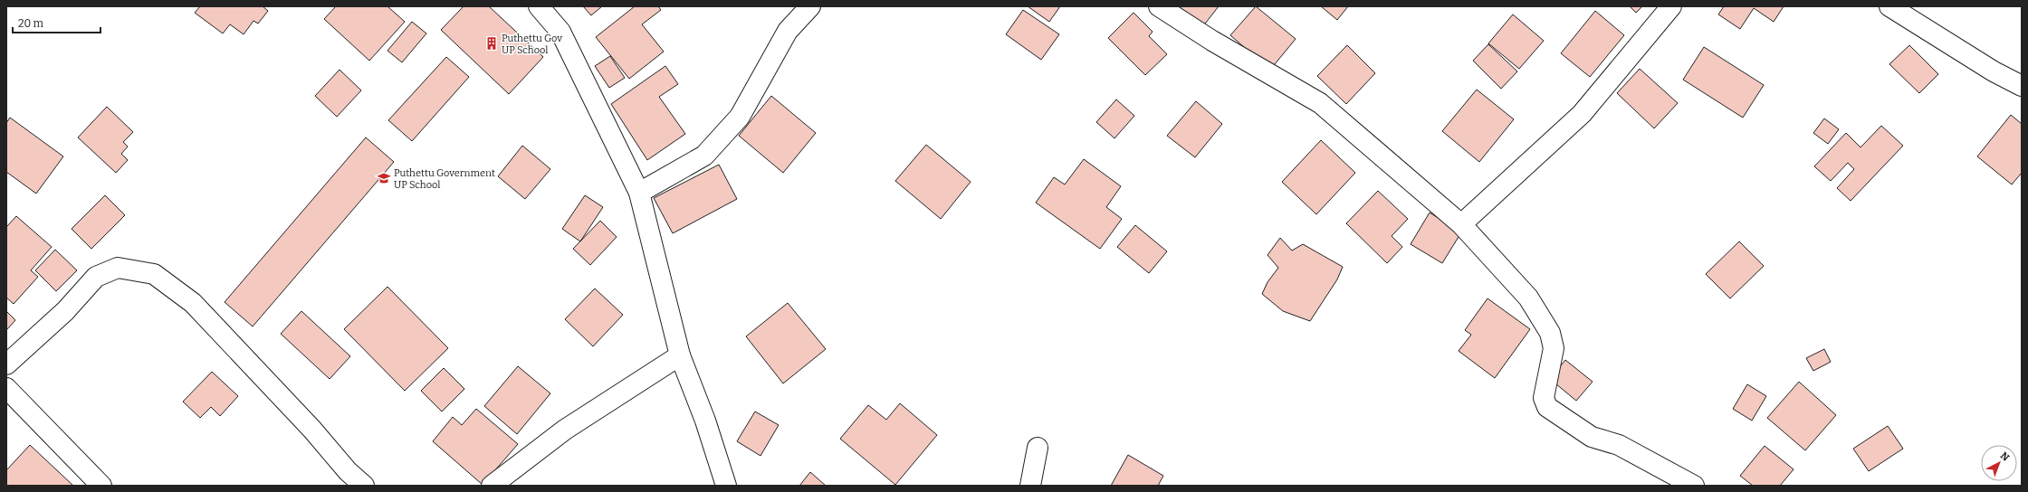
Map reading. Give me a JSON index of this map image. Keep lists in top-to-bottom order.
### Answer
{
  "places": {
    "building": ["Puthettu Gov UP School"],
    "school or university": ["Puthettu Government UP School"]
  },
  "scale_bar": "20 m",
  "north": "top right"
}
